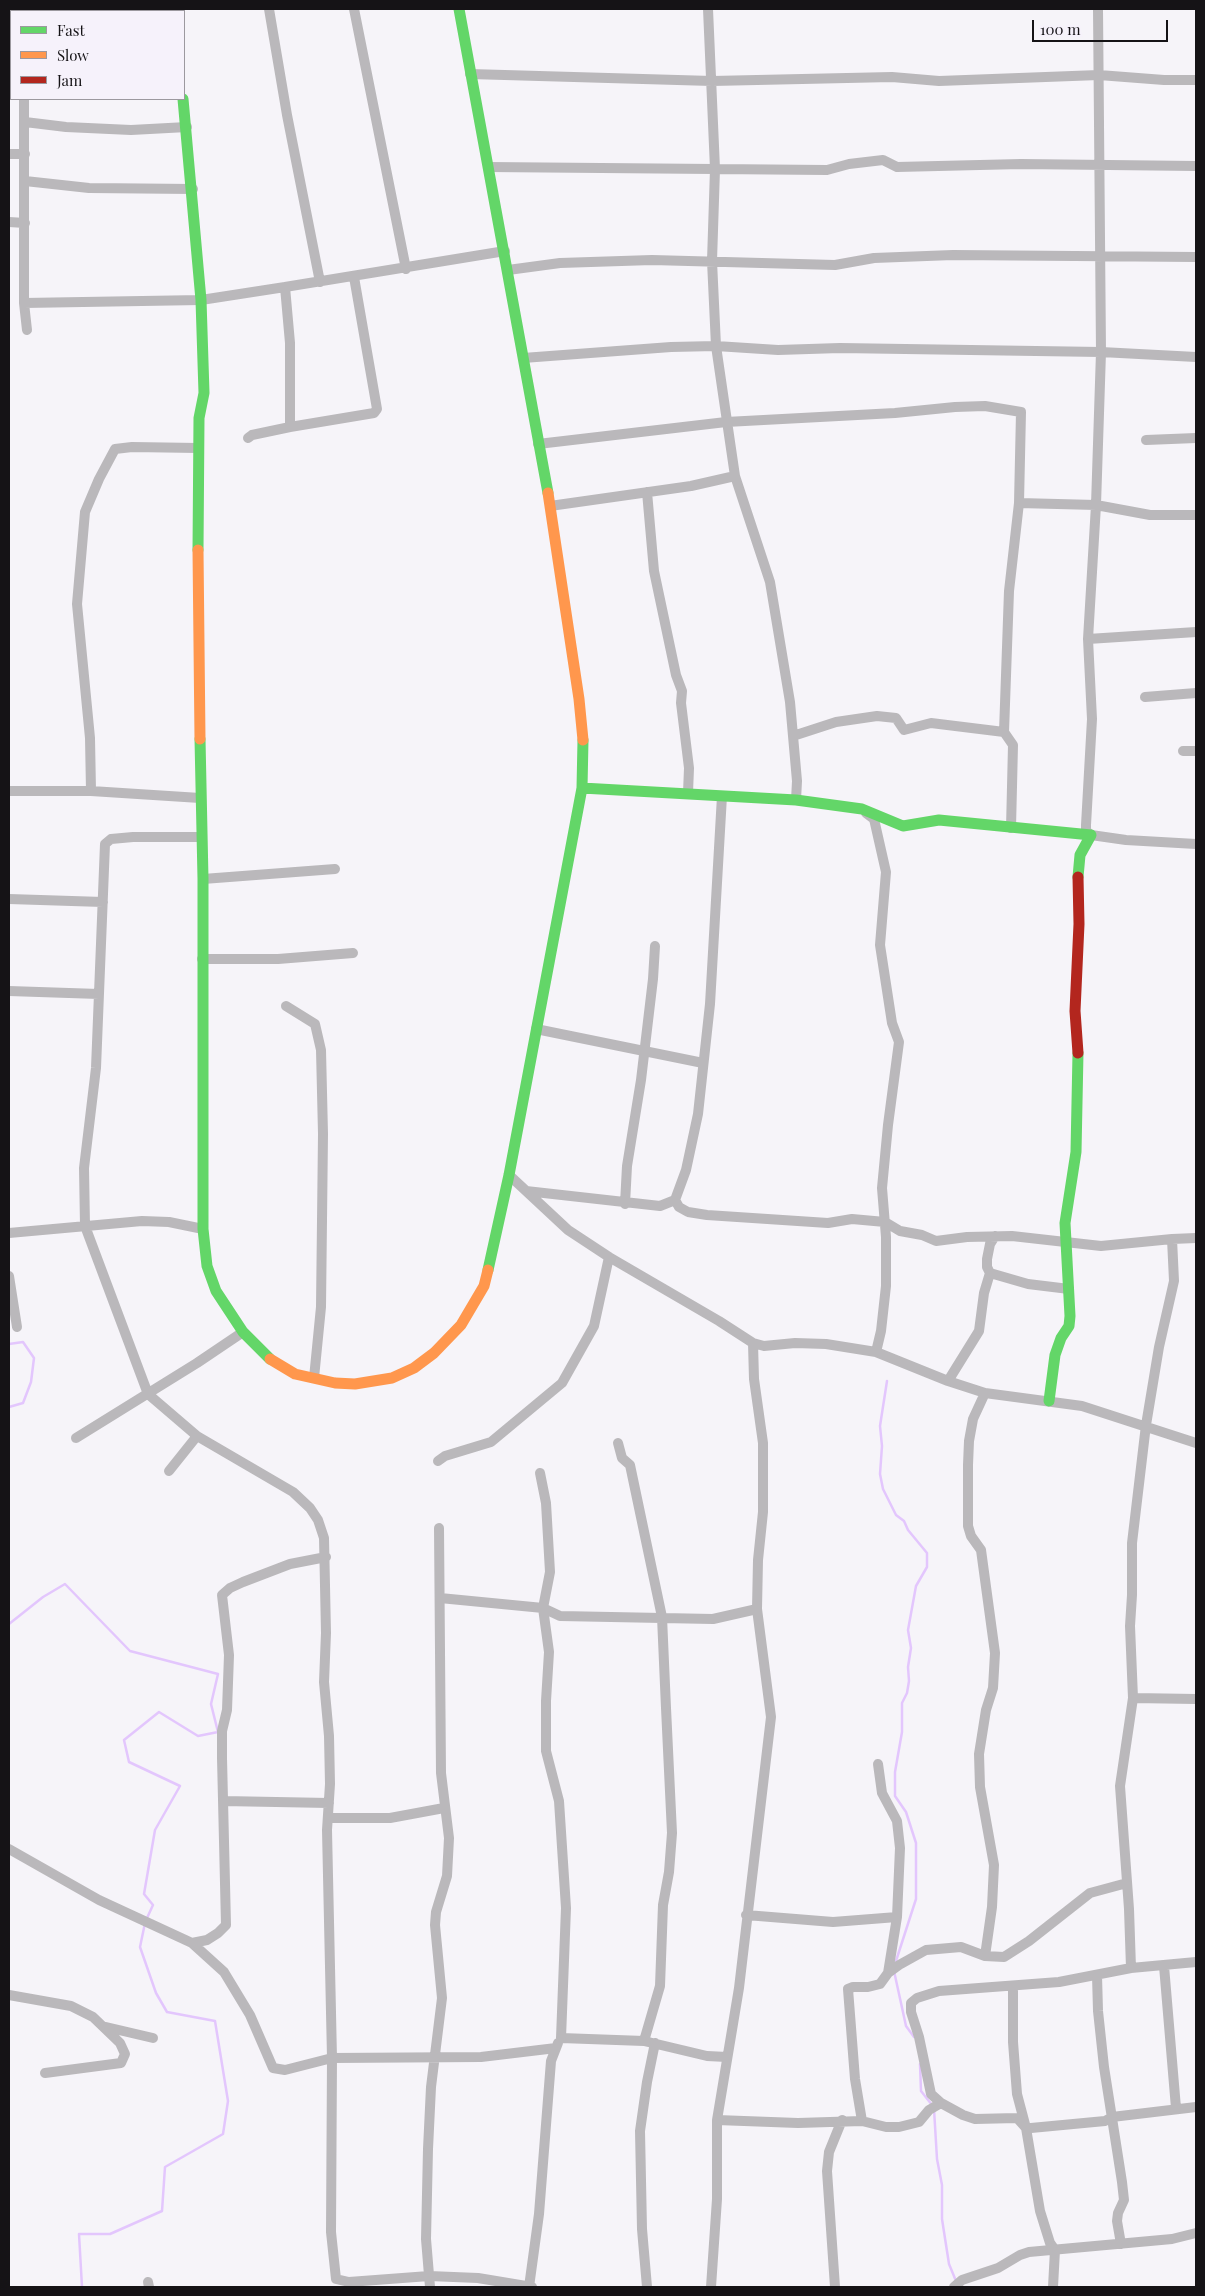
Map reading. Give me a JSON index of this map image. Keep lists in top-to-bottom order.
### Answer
{
  "legend": ["Fast", "Slow", "Jam"],
  "scale_bar": "100 m"
}
